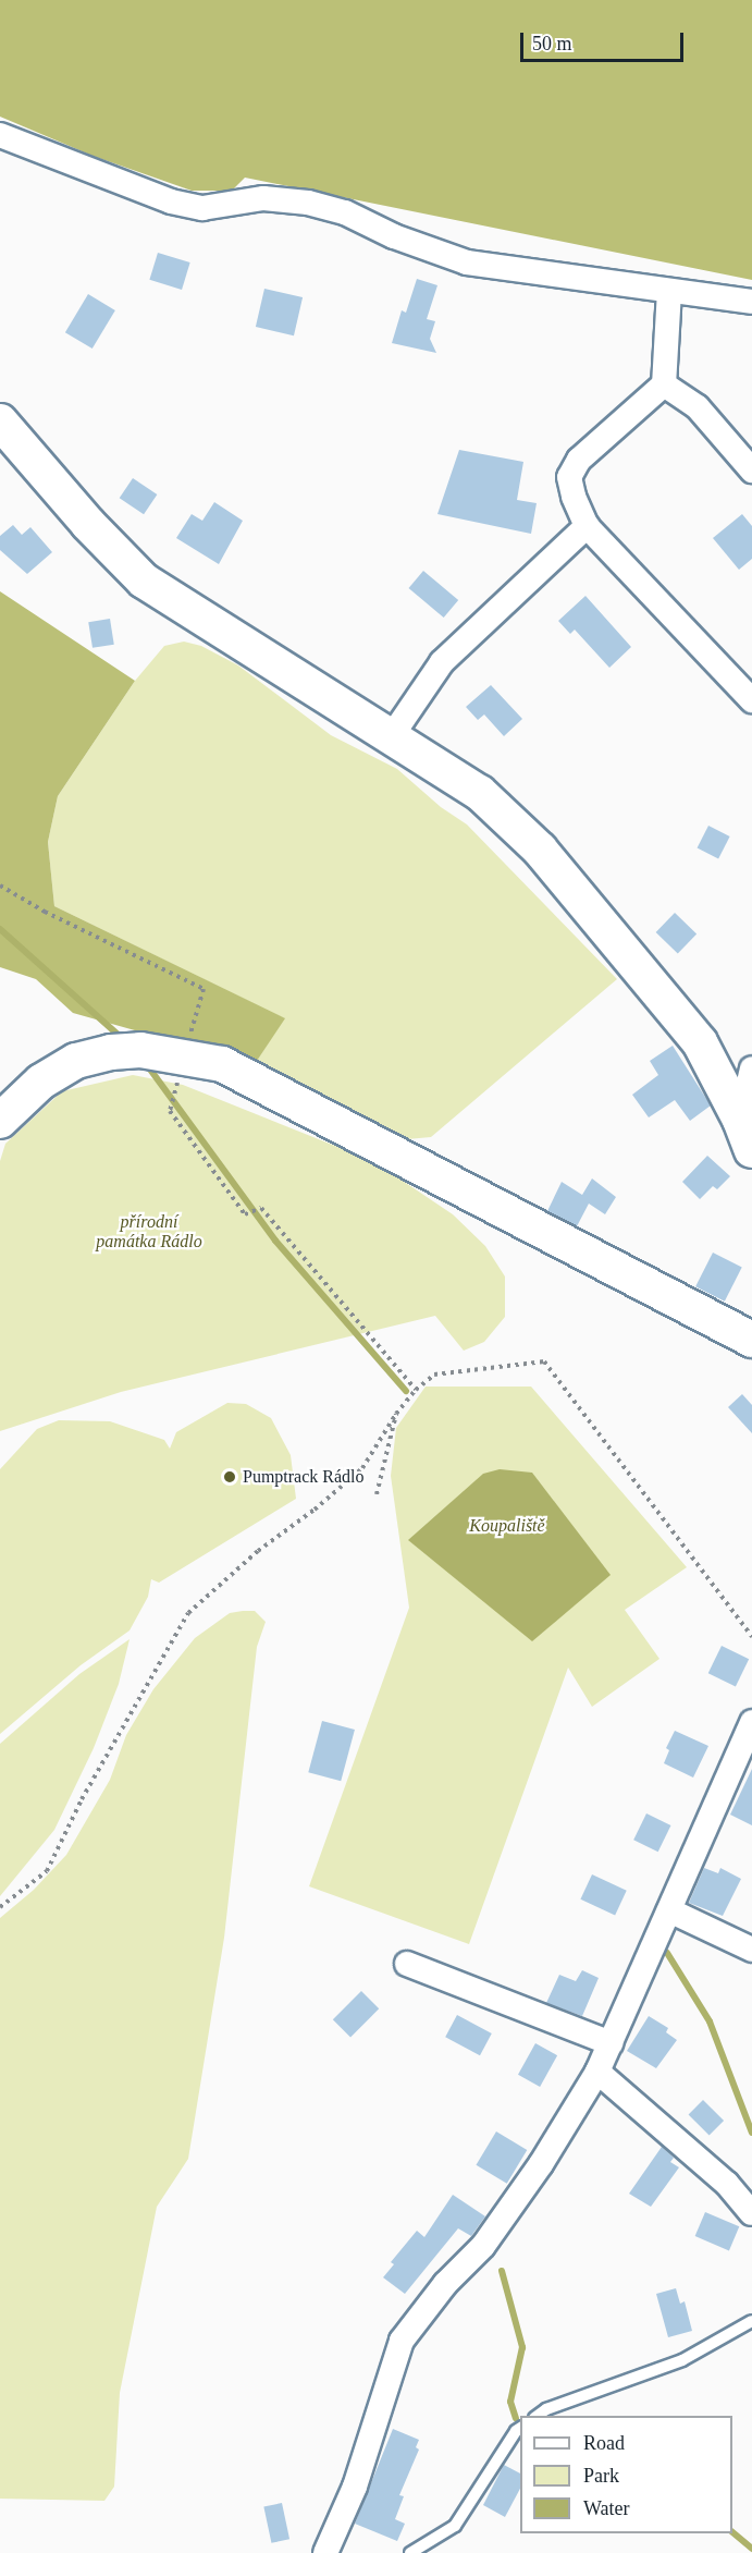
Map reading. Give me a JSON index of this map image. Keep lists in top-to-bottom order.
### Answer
{
  "parks": ["přírodní památka Rádlo", "Koupaliště"],
  "places": ["Pumptrack Rádlo"],
  "legend": ["Road", "Park", "Water"],
  "scale_bar": "50 m"
}
